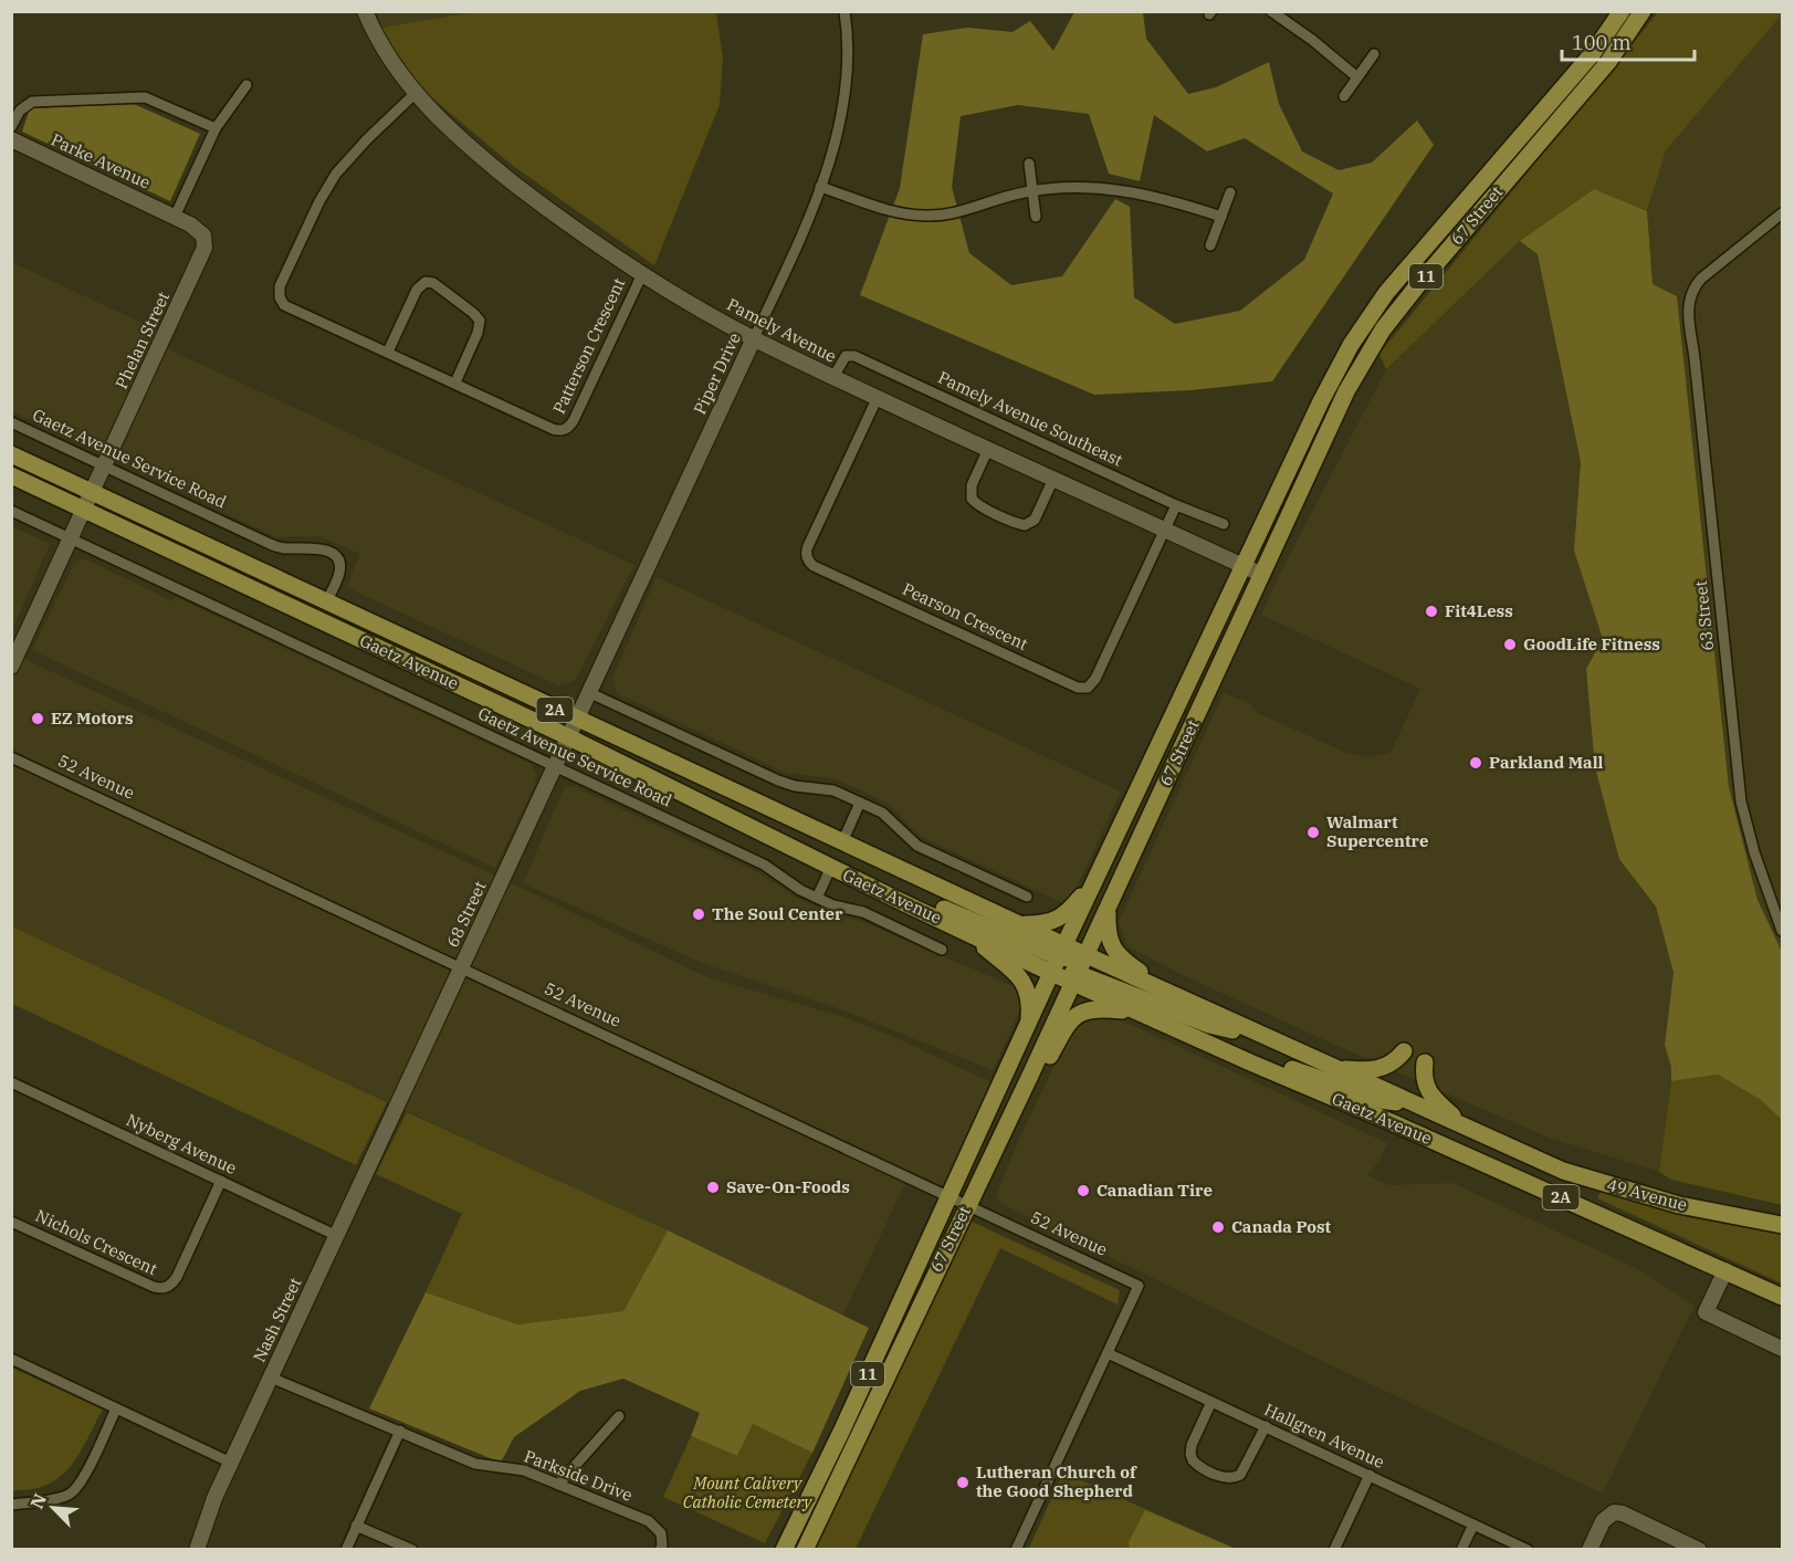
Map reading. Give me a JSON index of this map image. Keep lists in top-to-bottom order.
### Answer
{
  "streets": {
    "main road": [
      "67 Street",
      "11",
      "Gaetz Avenue",
      "2A",
      "49 Avenue"
    ],
    "street": [
      "Parke Avenue",
      "Pamely Avenue",
      "Phelan Street",
      "Patterson Crescent",
      "Piper Drive",
      "Pamely Avenue Southeast",
      "Gaetz Avenue Service Road",
      "63 Street",
      "Pearson Crescent",
      "52 Avenue",
      "68 Street",
      "Nyberg Avenue",
      "Nichols Crescent",
      "Nash Street",
      "Hallgren Avenue",
      "Parkside Drive"
    ]
  },
  "crossings": [
    ["Parke Avenue", "Phelan Street"],
    ["67 Street", "Pamely Avenue"],
    ["67 Street", "Gaetz Avenue"],
    ["67 Street", "52 Avenue"],
    ["Pamely Avenue", "Patterson Crescent"],
    ["Pamely Avenue", "Piper Drive"],
    ["Pamely Avenue", "Pamely Avenue Southeast"],
    ["Pamely Avenue", "Pearson Crescent"],
    ["Phelan Street", "Gaetz Avenue Service Road"],
    ["Phelan Street", "Gaetz Avenue"],
    ["Piper Drive", "Gaetz Avenue"],
    ["Piper Drive", "68 Street"],
    ["Pamely Avenue Southeast", "Pearson Crescent"],
    ["Gaetz Avenue Service Road", "Gaetz Avenue"],
    ["Gaetz Avenue Service Road", "68 Street"],
    ["Gaetz Avenue", "68 Street"],
    ["Gaetz Avenue", "49 Avenue"],
    ["52 Avenue", "68 Street"],
    ["52 Avenue", "Hallgren Avenue"],
    ["68 Street", "Nash Street"],
    ["Nyberg Avenue", "Nichols Crescent"],
    ["Nyberg Avenue", "Nash Street"],
    ["Nash Street", "Parkside Drive"]
  ],
  "parks": ["Mount Calivery Catholic Cemetery"],
  "places": [
    "Fit4Less",
    "GoodLife Fitness",
    "EZ Motors",
    "Parkland Mall",
    "Walmart Supercentre",
    "The Soul Center",
    "Save-On-Foods",
    "Canadian Tire",
    "Canada Post",
    "Lutheran Church of the Good Shepherd"
  ],
  "scale_bar": "100 m",
  "north": "top left"
}
